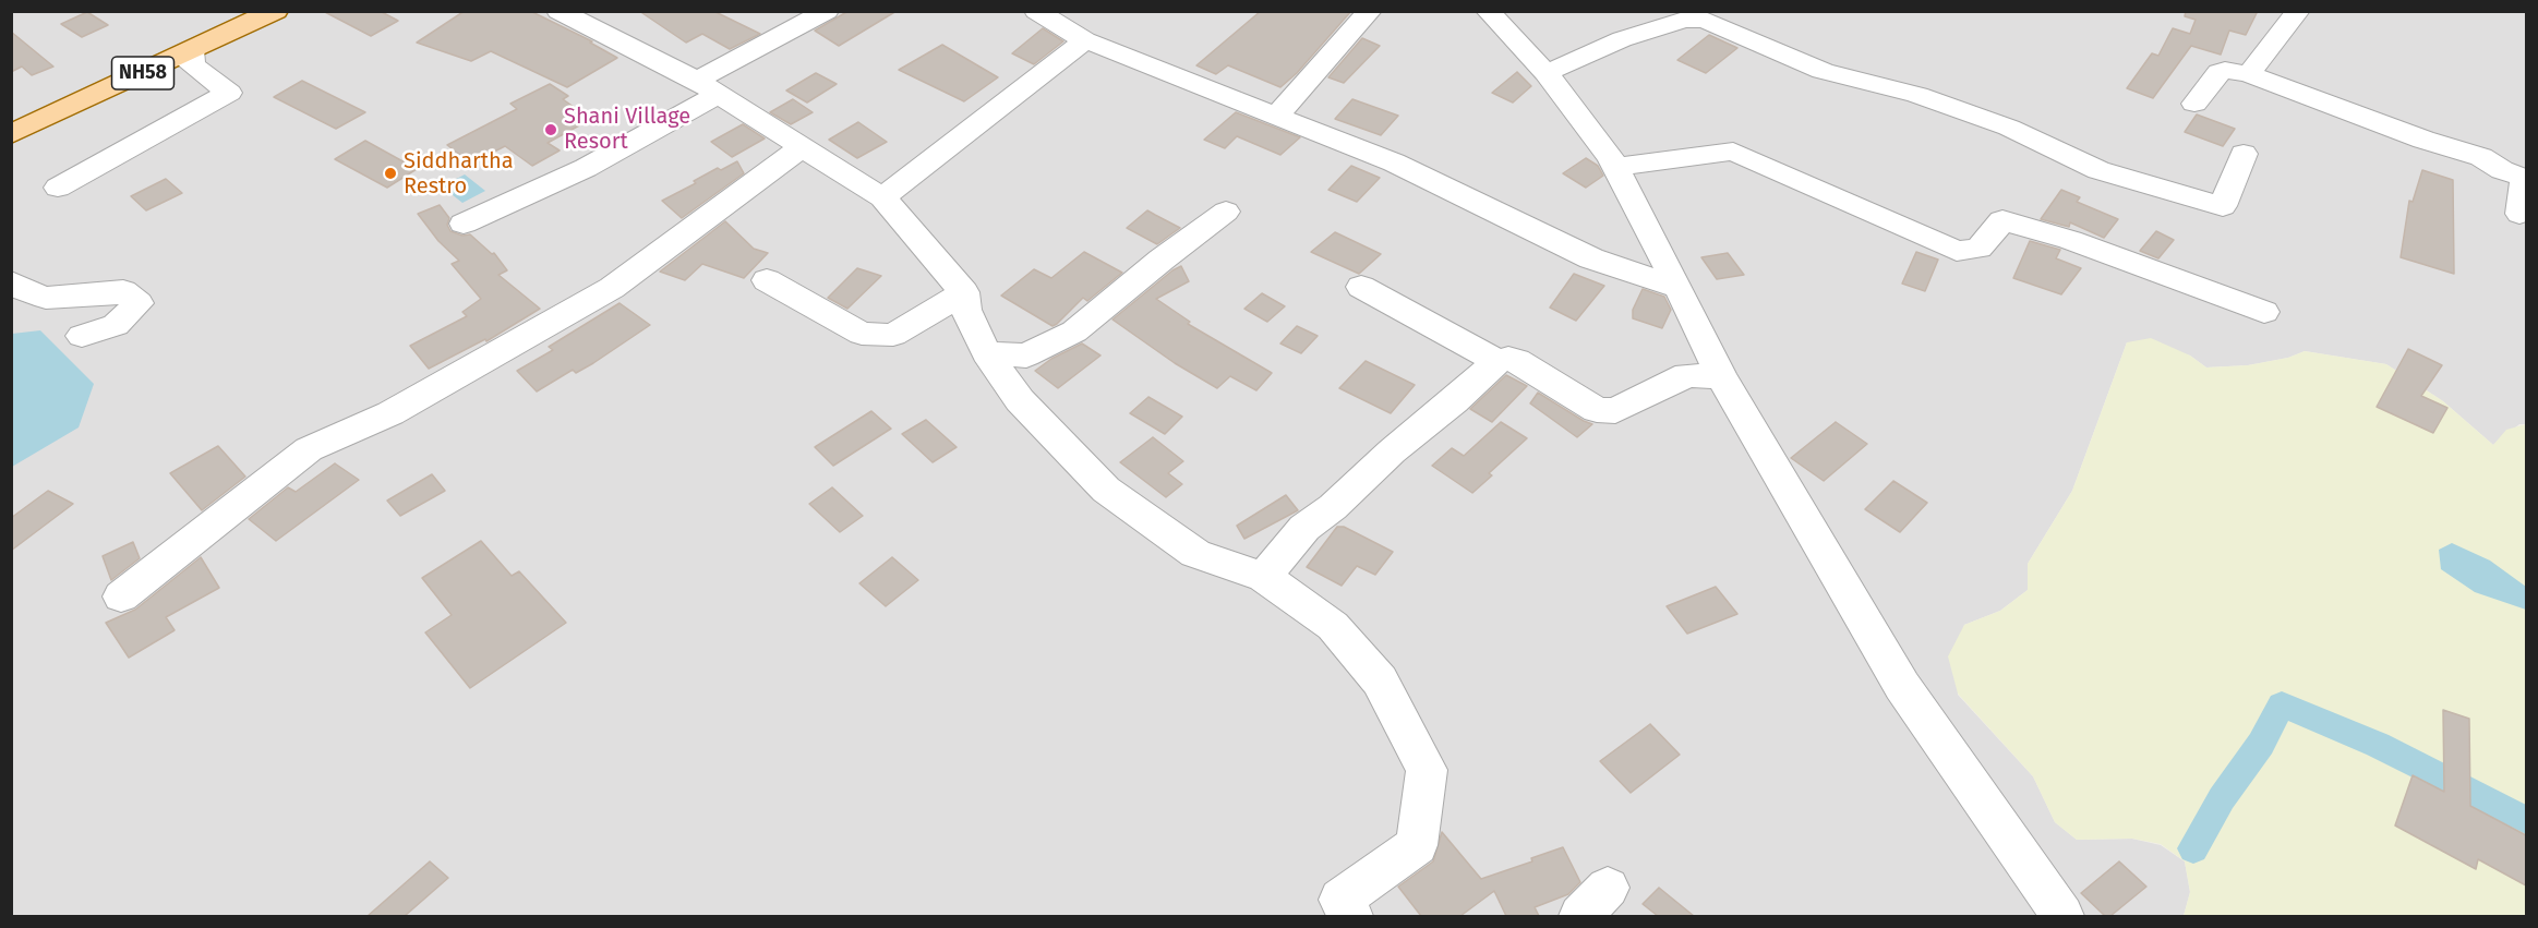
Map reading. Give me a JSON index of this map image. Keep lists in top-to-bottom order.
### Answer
{
  "streets": {
    "main road": ["NH58"]
  },
  "places": ["Shani Village Resort", "Siddhartha Restro"]
}
